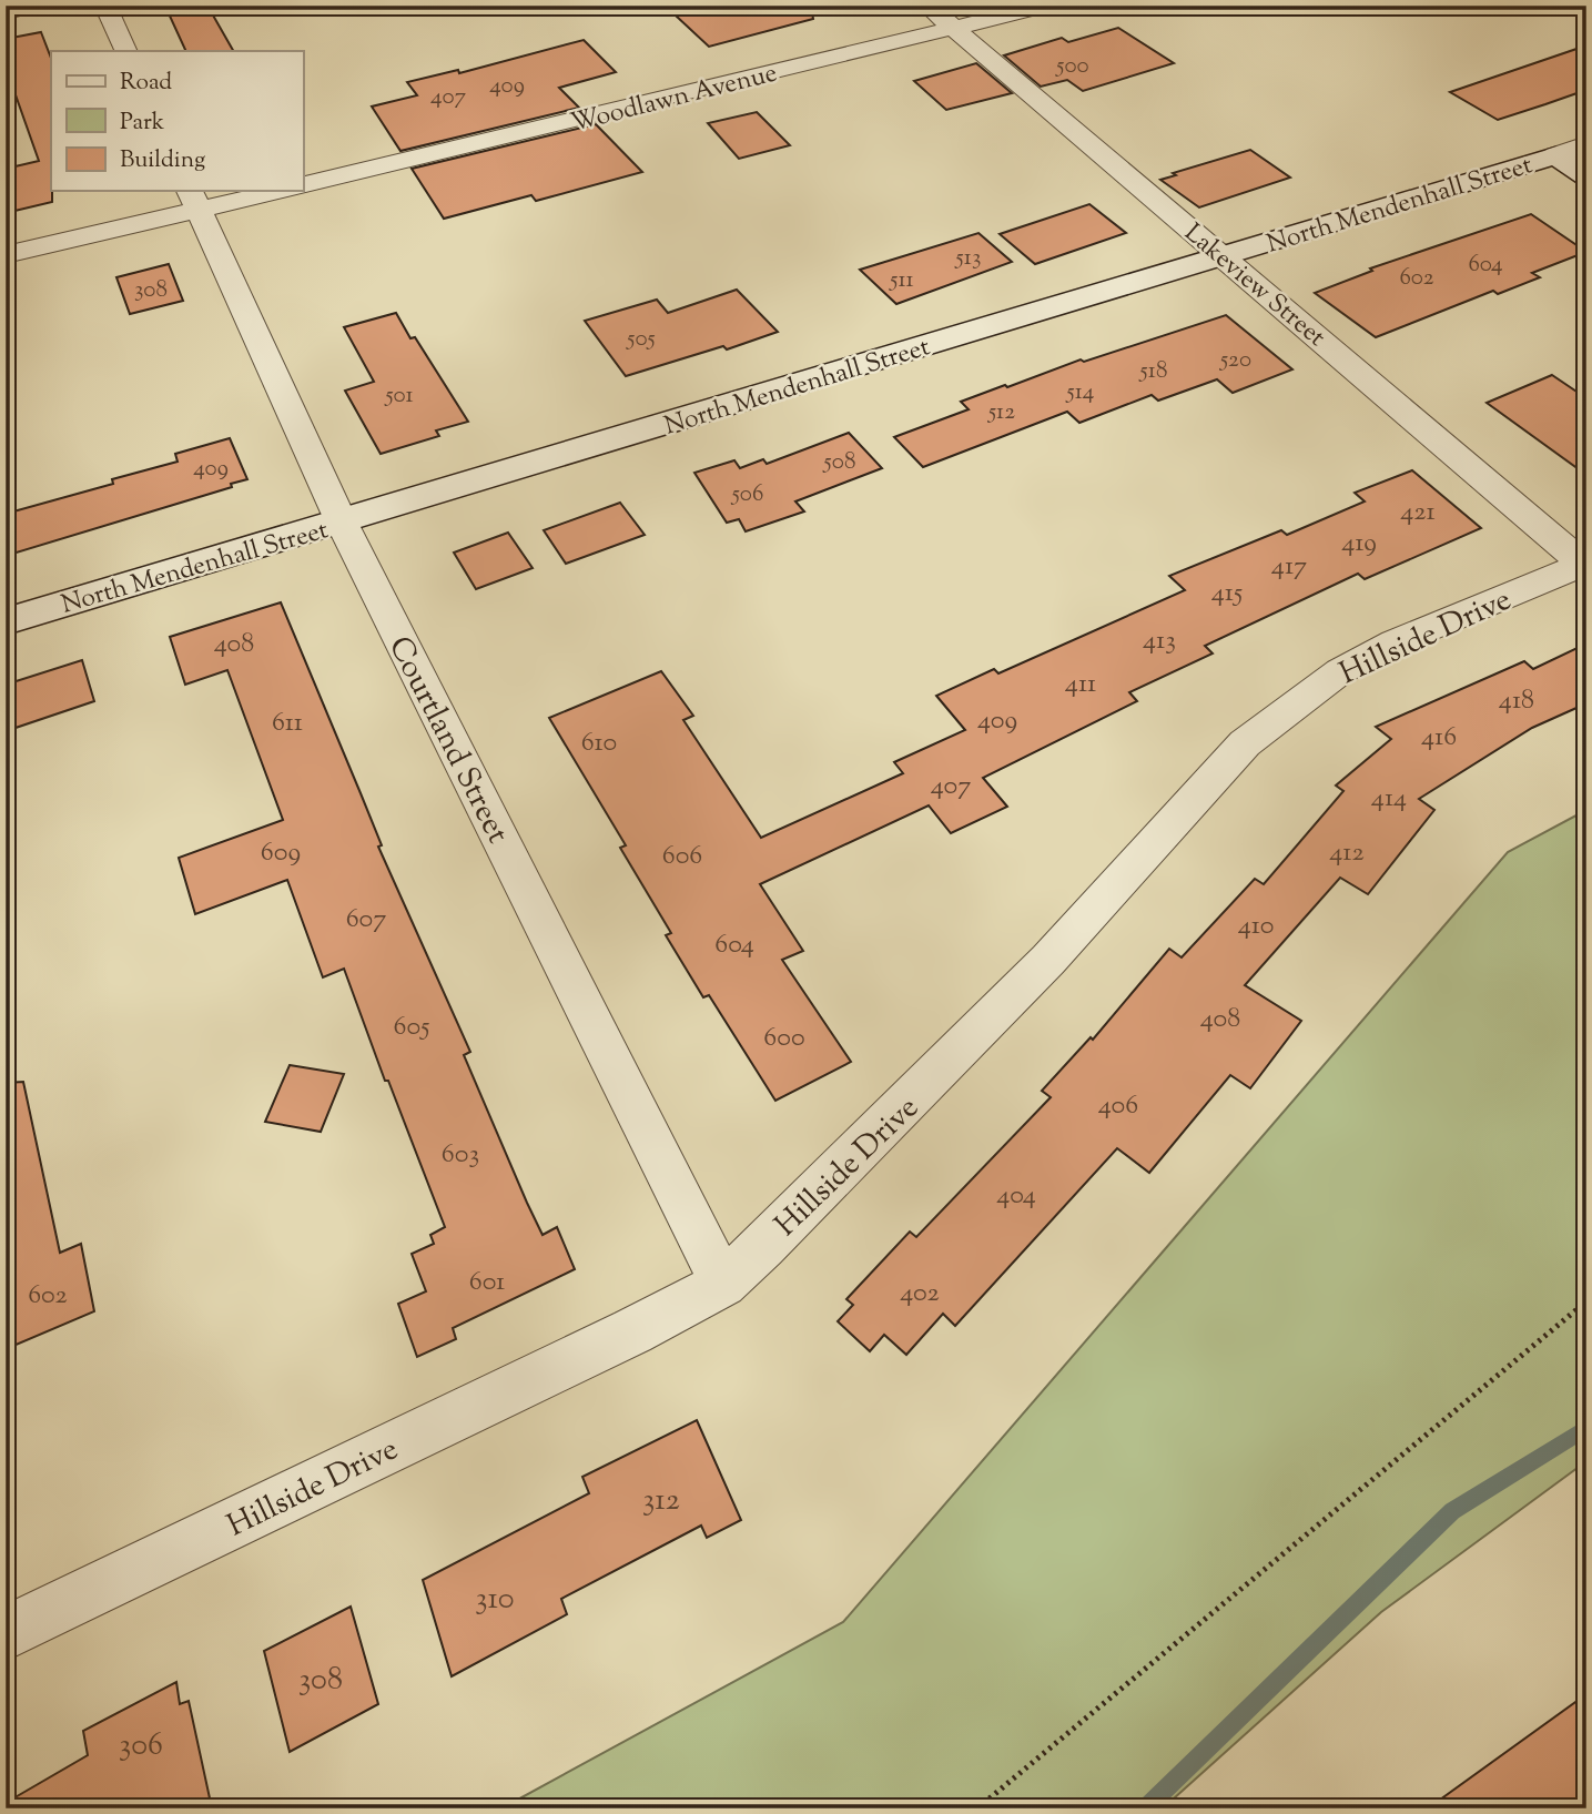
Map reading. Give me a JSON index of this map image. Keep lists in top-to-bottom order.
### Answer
{
  "streets": {
    "street": [
      "Woodlawn Avenue",
      "North Mendenhall Street",
      "Lakeview Street",
      "Hillside Drive",
      "Courtland Street"
    ]
  },
  "crossings": [
    ["Woodlawn Avenue", "Lakeview Street"],
    ["North Mendenhall Street", "Lakeview Street"],
    ["North Mendenhall Street", "Courtland Street"],
    ["Lakeview Street", "Hillside Drive"],
    ["Hillside Drive", "Courtland Street"]
  ],
  "house_numbers": [
    "500",
    "409",
    "407",
    "513",
    "604",
    "602",
    "511",
    "308",
    "505",
    "520",
    "518",
    "514",
    "501",
    "512",
    "508",
    "409",
    "506",
    "421",
    "419",
    "417",
    "415",
    "413",
    "408",
    "411",
    "418",
    "409",
    "611",
    "416",
    "610",
    "407",
    "414",
    "609",
    "412",
    "606",
    "607",
    "410",
    "604",
    "408",
    "605",
    "600",
    "406",
    "603",
    "404",
    "601",
    "402",
    "602",
    "312",
    "310",
    "308",
    "306"
  ],
  "legend": ["Road", "Park", "Building"]
}
